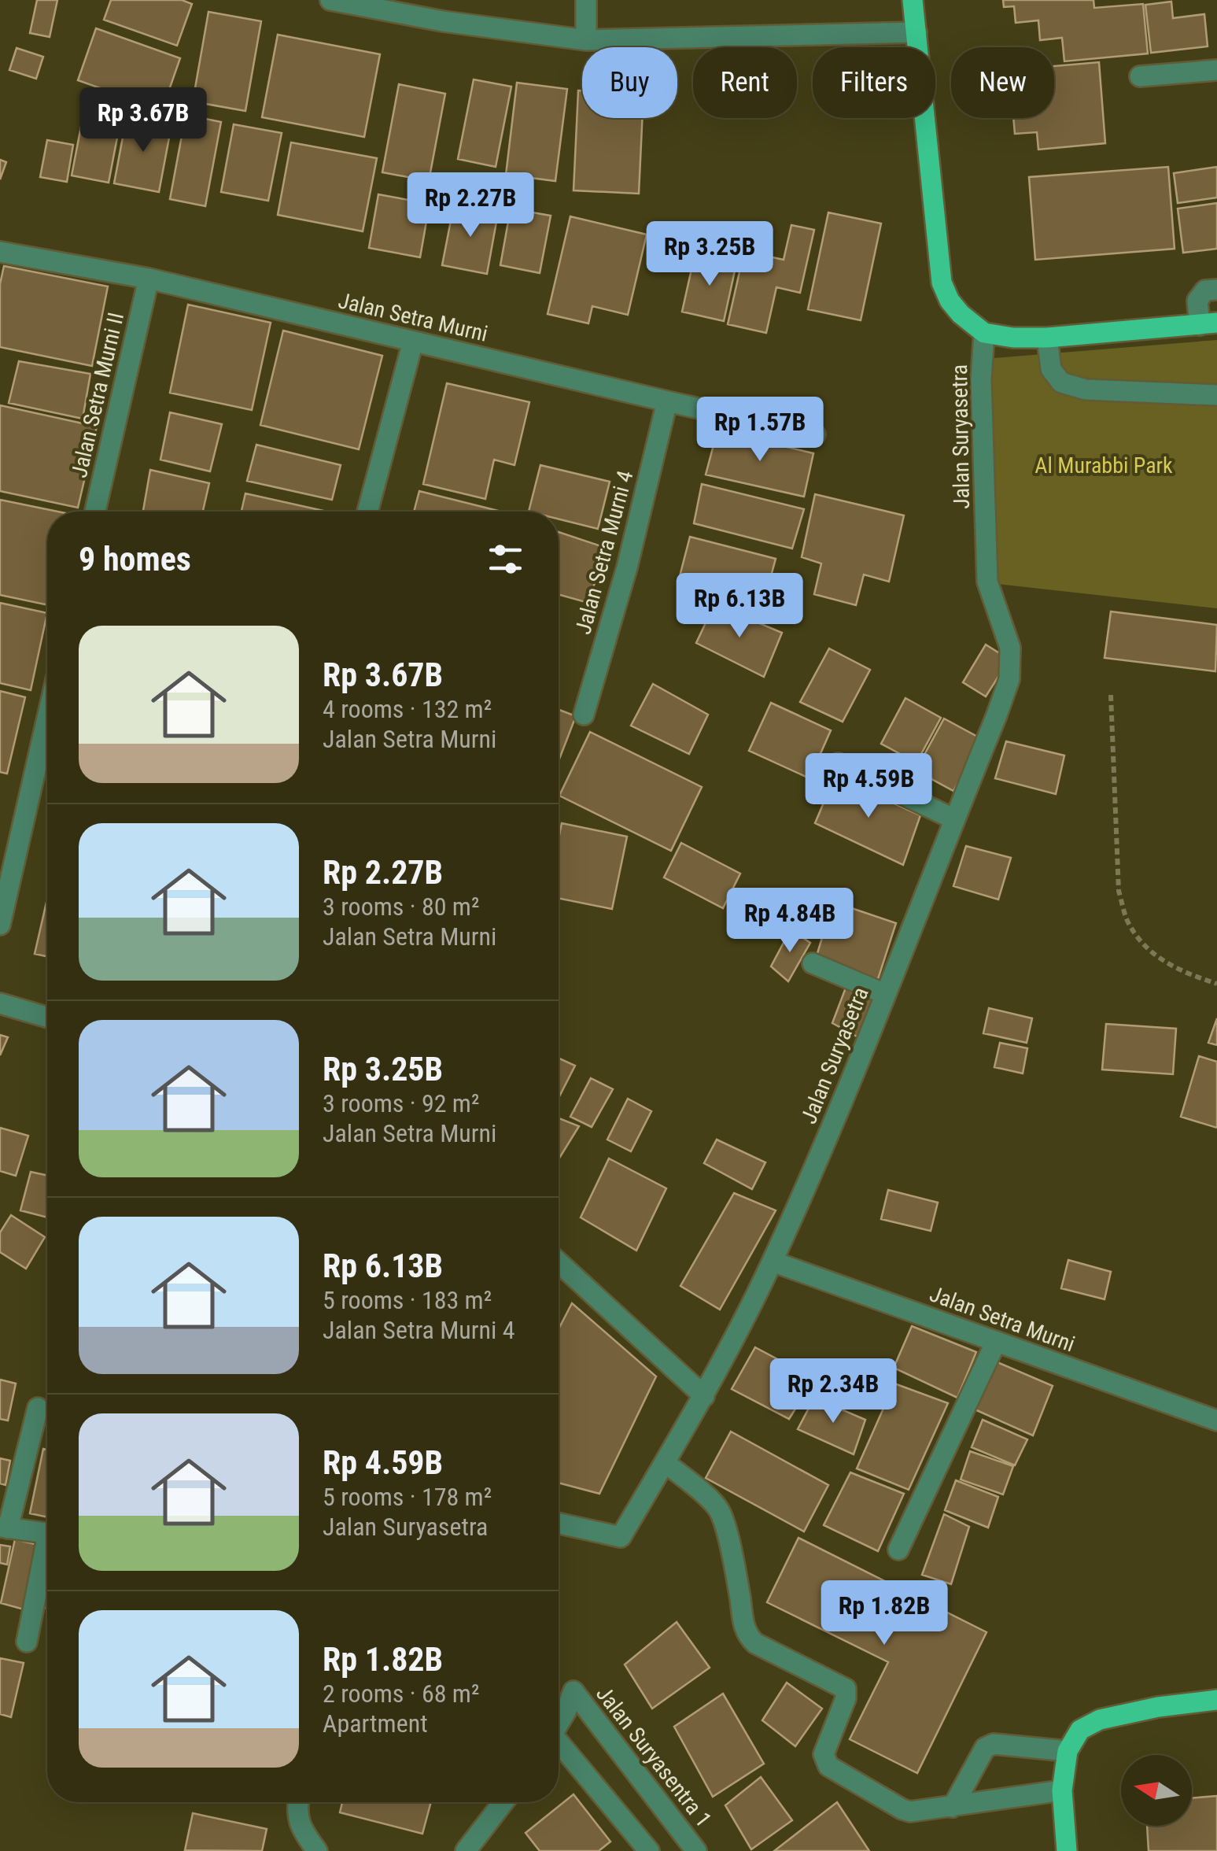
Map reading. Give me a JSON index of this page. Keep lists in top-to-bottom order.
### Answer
{
  "streets": {
    "street": [
      "Jalan Setra Murni",
      "Jalan Setra Murni II",
      "Jalan Suryasetra",
      "Jalan Setra Murni 4",
      "Jalan Suryasentra 1"
    ]
  },
  "crossings": [
    ["Jalan Setra Murni", "Jalan Setra Murni II"],
    ["Jalan Setra Murni", "Jalan Suryasetra"],
    ["Jalan Setra Murni", "Jalan Setra Murni 4"]
  ],
  "parks": ["Al Murabbi Park"],
  "north": "left",
  "page": {
    "chip": [
      "Buy",
      "Rent",
      "Filters",
      "New"
    ],
    "price": [
      "Rp 3.67B",
      "Rp 2.27B",
      "Rp 3.25B",
      "Rp 1.57B",
      "Rp 6.13B",
      "Rp 4.59B",
      "Rp 4.84B",
      "Rp 2.34B",
      "Rp 1.82B"
    ],
    "heading": "9 homes",
    "list": [
      {
        "name": "Rp 3.67B",
        "note": "4 rooms · 132 m² · Jalan Setra Murni"
      },
      {
        "name": "Rp 2.27B",
        "note": "3 rooms · 80 m² · Jalan Setra Murni"
      },
      {
        "name": "Rp 3.25B",
        "note": "3 rooms · 92 m² · Jalan Setra Murni"
      },
      {
        "name": "Rp 6.13B",
        "note": "5 rooms · 183 m² · Jalan Setra Murni 4"
      },
      {
        "name": "Rp 4.59B",
        "note": "5 rooms · 178 m² · Jalan Suryasetra"
      },
      {
        "name": "Rp 1.82B",
        "note": "2 rooms · 68 m² · Apartment"
      }
    ]
  }
}
